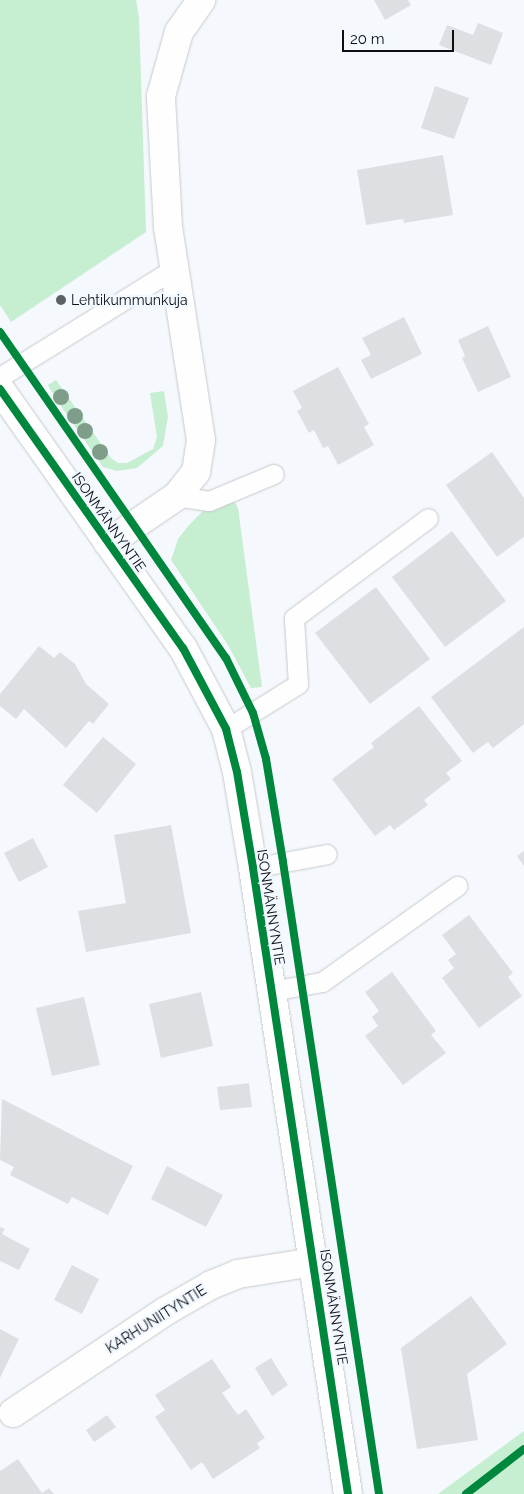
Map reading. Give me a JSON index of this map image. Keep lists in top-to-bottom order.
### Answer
{
  "streets": {
    "street": ["ISONMÄNNYNTIE", "KARHUNIITYNTIE"]
  },
  "crossings": [
    ["ISONMÄNNYNTIE", "KARHUNIITYNTIE"]
  ],
  "places": ["Lehtikummunkuja"],
  "scale_bar": "20 m"
}
